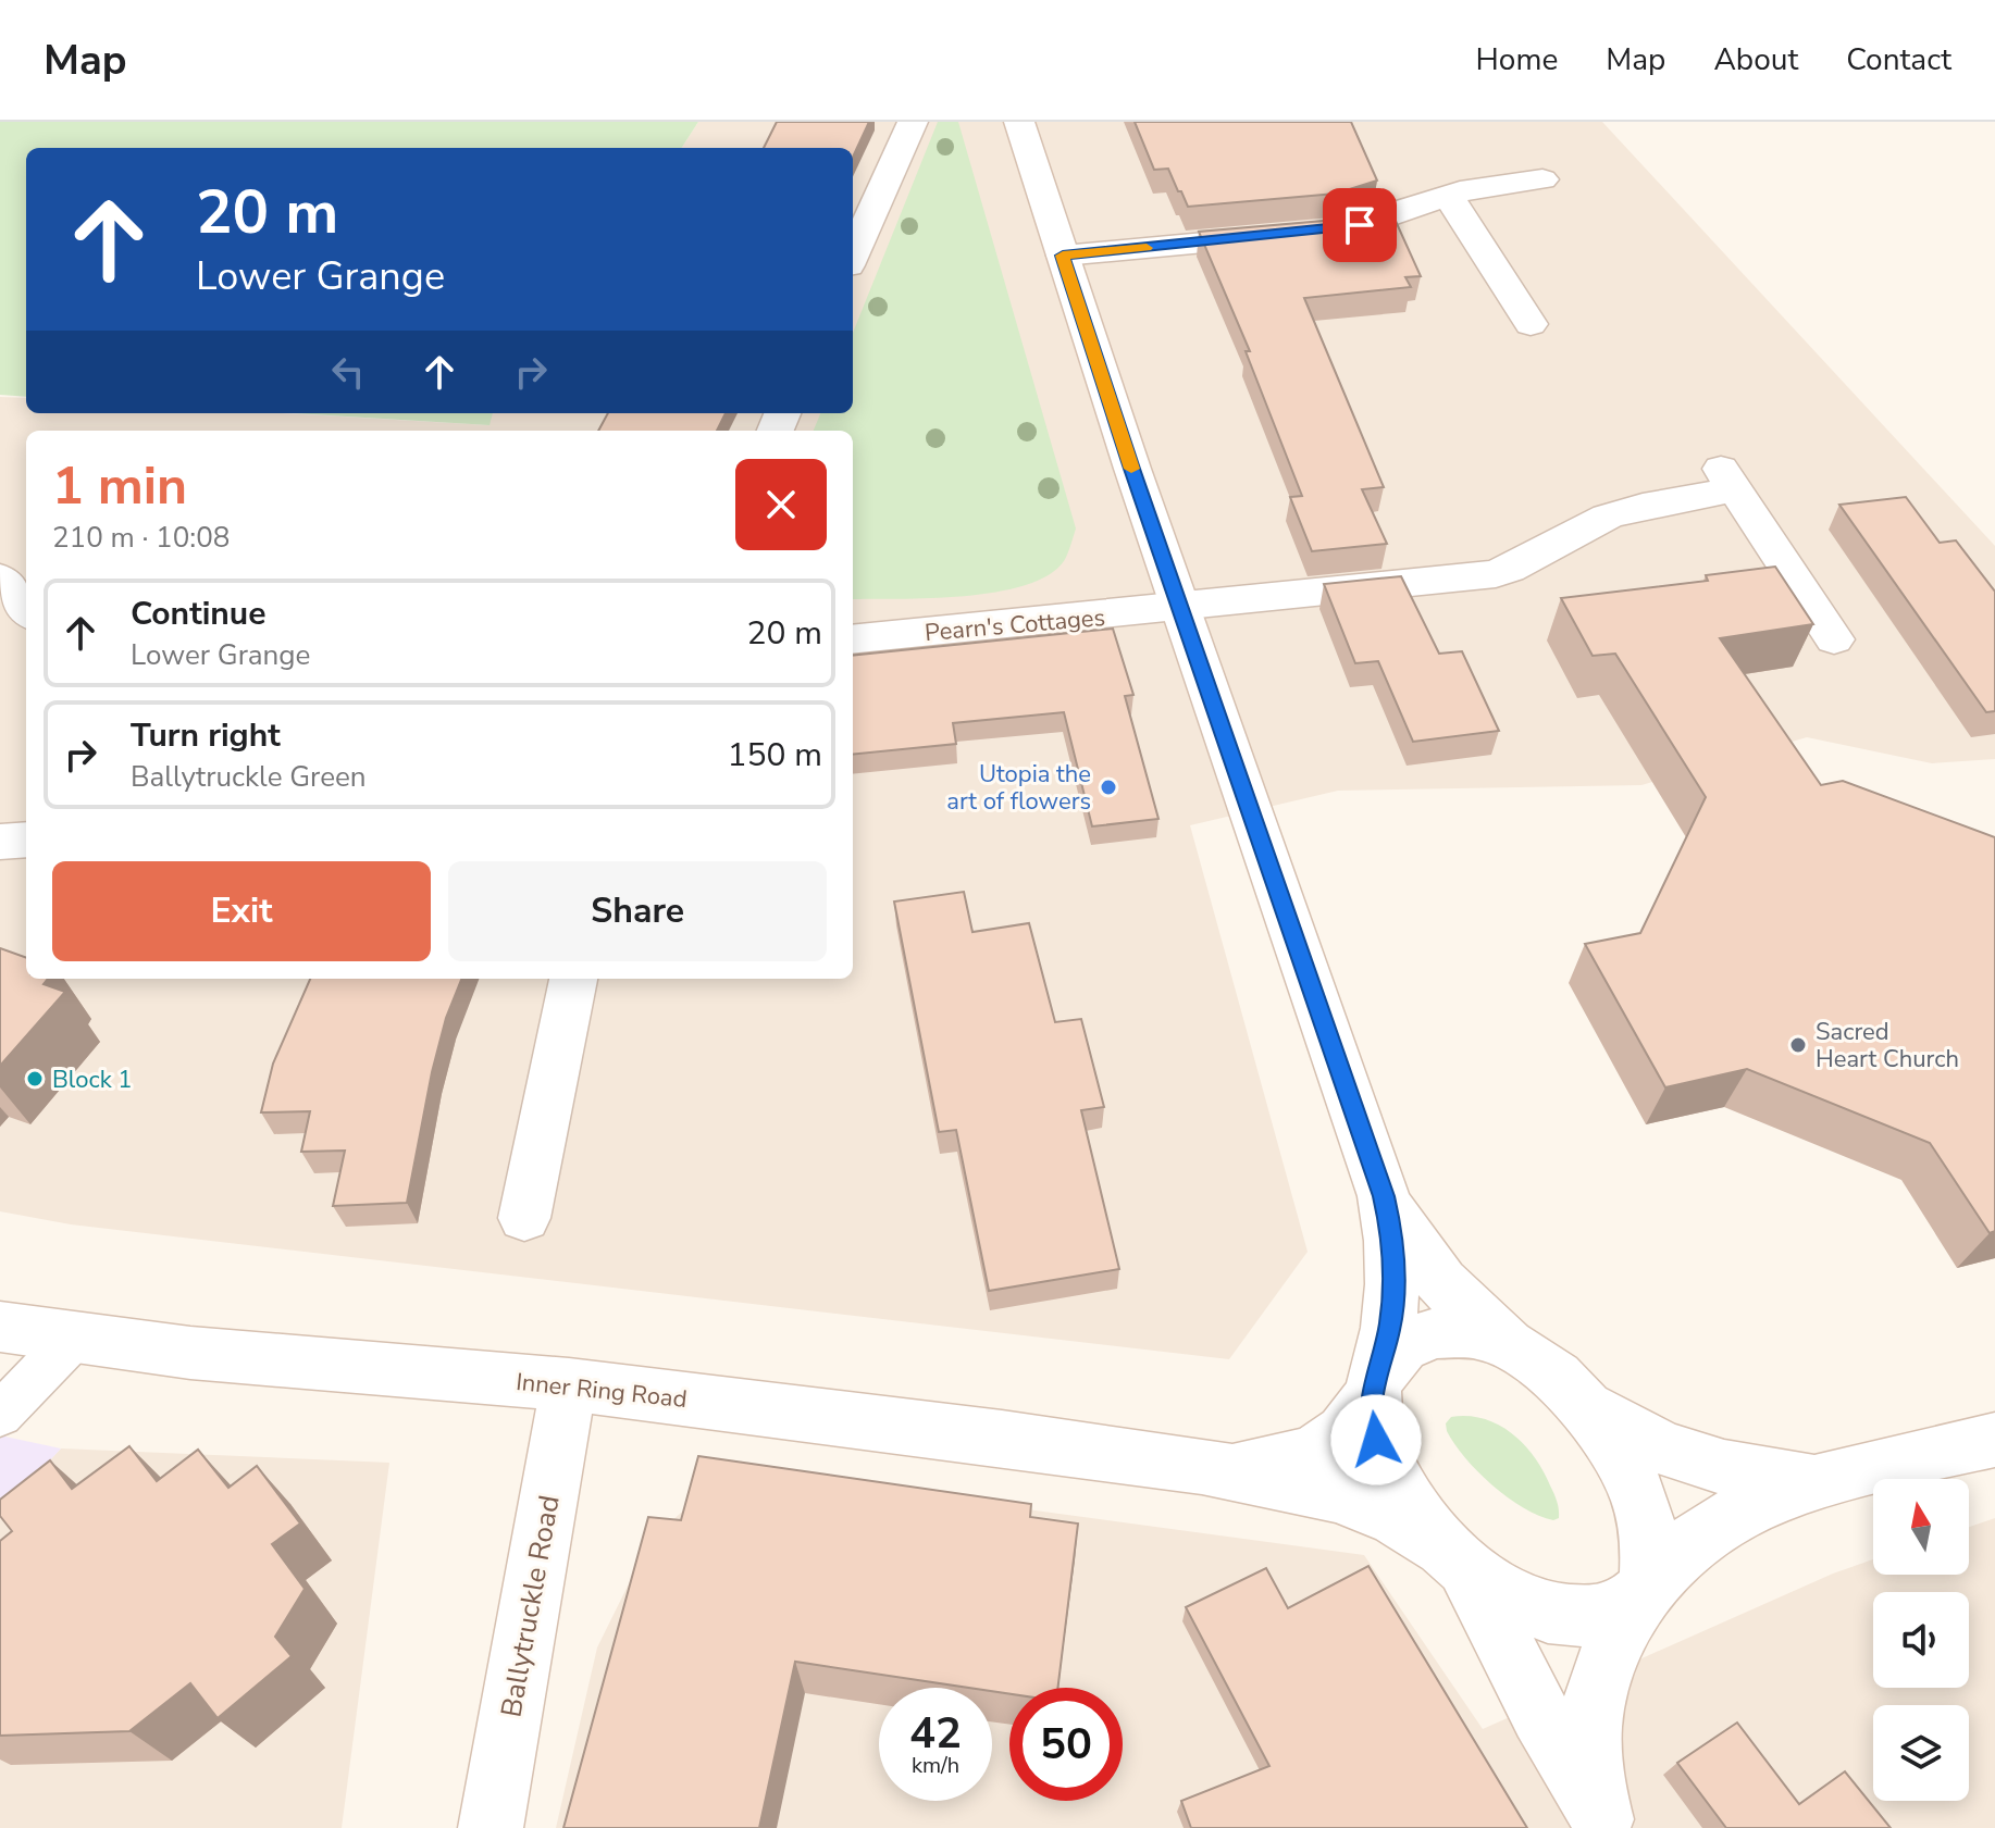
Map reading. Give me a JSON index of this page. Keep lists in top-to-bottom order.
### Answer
{
  "streets": {
    "main road": ["Pearn's Cottages", "Inner Ring Road", "Ballytruckle Road"]
  },
  "crossings": [
    ["Inner Ring Road", "Ballytruckle Road"]
  ],
  "places": ["Utopia the art of flowers", "Sacred Heart Church", "Block 1"],
  "north": "top",
  "page": {
    "header": "Map",
    "nav": [
      "Home",
      "Map",
      "About",
      "Contact"
    ],
    "turn": ["20 m", "Lower Grange"],
    "heading": ["1 min", "210 m · 10:08"],
    "list": [
      {
        "name": "Continue",
        "note": "Lower Grange",
        "value": "20 m"
      },
      {
        "name": "Turn right",
        "note": "Ballytruckle Green",
        "value": "150 m"
      }
    ],
    "buttons": ["Exit", "Share"],
    "speed": "42 km/h",
    "limit": "50"
  }
}
